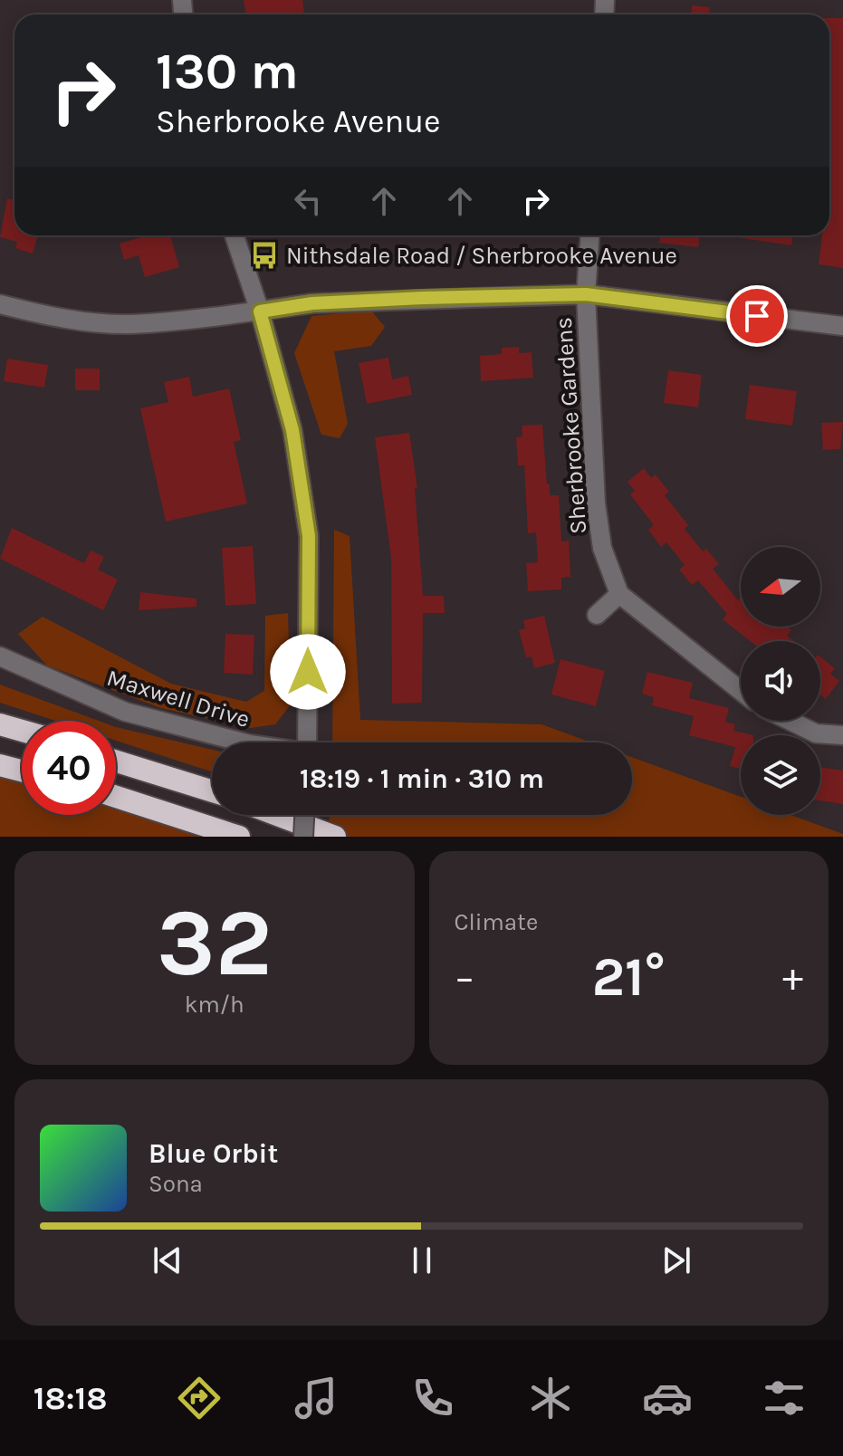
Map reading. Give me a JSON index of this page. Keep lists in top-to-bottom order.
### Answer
{
  "streets": {
    "street": ["Sherbrooke Gardens", "Maxwell Drive"]
  },
  "places": {
    "bus stop": ["Nithsdale Road / Sherbrooke Avenue"]
  },
  "north": "left",
  "page": {
    "turn": ["130 m", "Sherbrooke Avenue"],
    "limit": "40",
    "trip": "18:19 · 1 min · 310 m",
    "tile": [
      ["32", "km/h"],
      "Climate"
    ],
    "heat": ["−", "21°", "+"],
    "song": ["Blue Orbit", "Sona"],
    "tabs": "18:18"
  }
}
